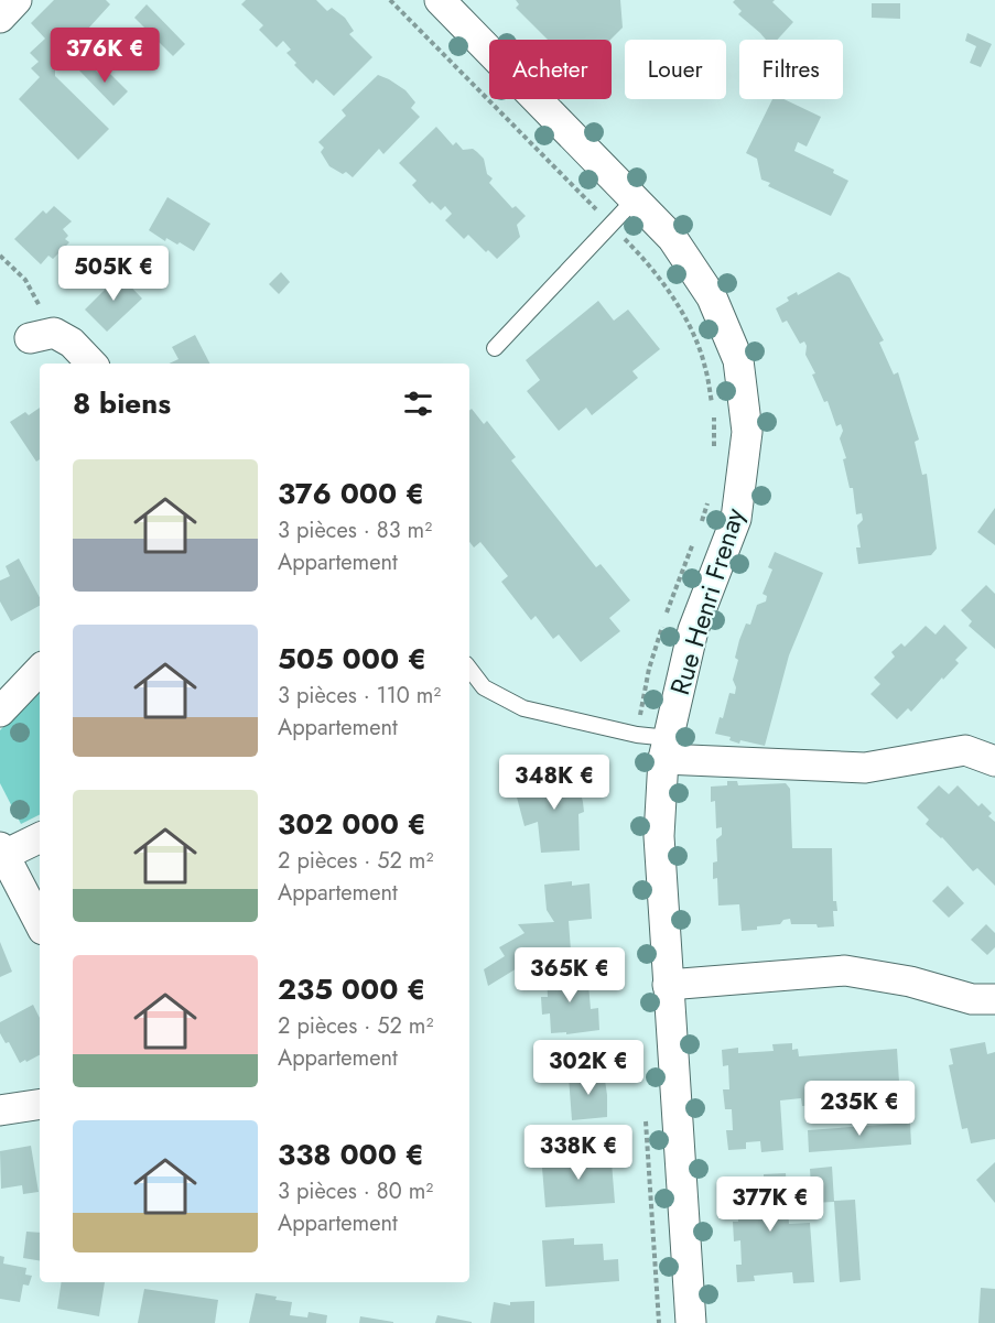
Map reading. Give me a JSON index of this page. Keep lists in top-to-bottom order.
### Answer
{
  "streets": {
    "street": ["Rue Henri Frenay"]
  },
  "page": {
    "price": [
      "376K €",
      "505K €",
      "348K €",
      "365K €",
      "302K €",
      "235K €",
      "338K €",
      "377K €"
    ],
    "chip": ["Acheter", "Louer", "Filtres"],
    "heading": "8 biens",
    "list": [
      {
        "name": "376 000 €",
        "note": "3 pièces · 83 m² · Appartement"
      },
      {
        "name": "505 000 €",
        "note": "3 pièces · 110 m² · Appartement"
      },
      {
        "name": "302 000 €",
        "note": "2 pièces · 52 m² · Appartement"
      },
      {
        "name": "235 000 €",
        "note": "2 pièces · 52 m² · Appartement"
      },
      {
        "name": "338 000 €",
        "note": "3 pièces · 80 m² · Appartement"
      }
    ]
  }
}
